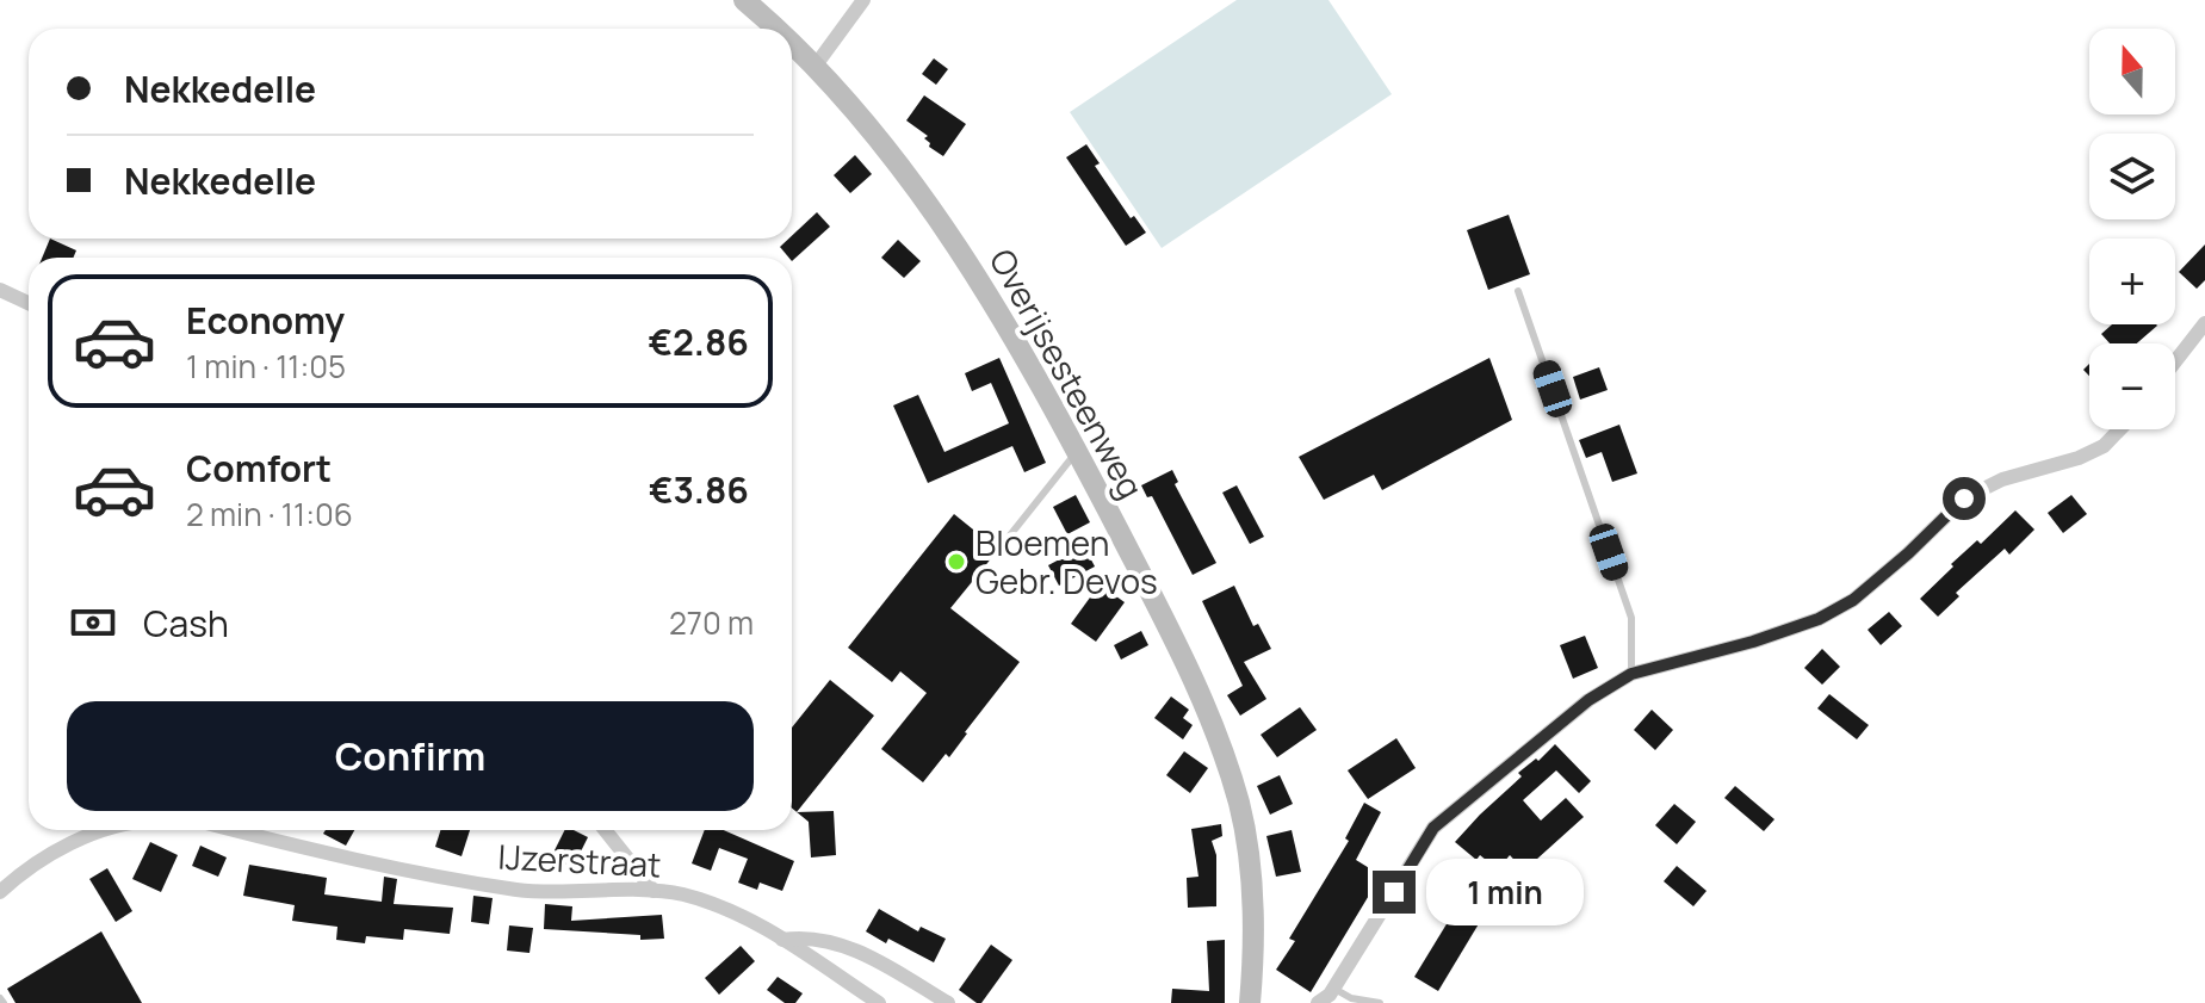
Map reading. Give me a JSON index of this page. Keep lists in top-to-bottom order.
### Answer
{
  "streets": {
    "street": ["Overijsesteenweg", "IJzerstraat"]
  },
  "places": ["Bloemen Gebr. Devos"],
  "north": "top",
  "page": {
    "map_buttons": ["+", "−"],
    "banner": ["Nekkedelle", "Nekkedelle"],
    "list": [
      {
        "name": "Economy",
        "note": "1 min · 11:05",
        "value": "€2.86"
      },
      {
        "name": "Comfort",
        "note": "2 min · 11:06",
        "value": "€3.86"
      }
    ],
    "pay": ["Cash", "270 m"],
    "buttons": "Confirm",
    "bubble": "1 min"
  }
}
